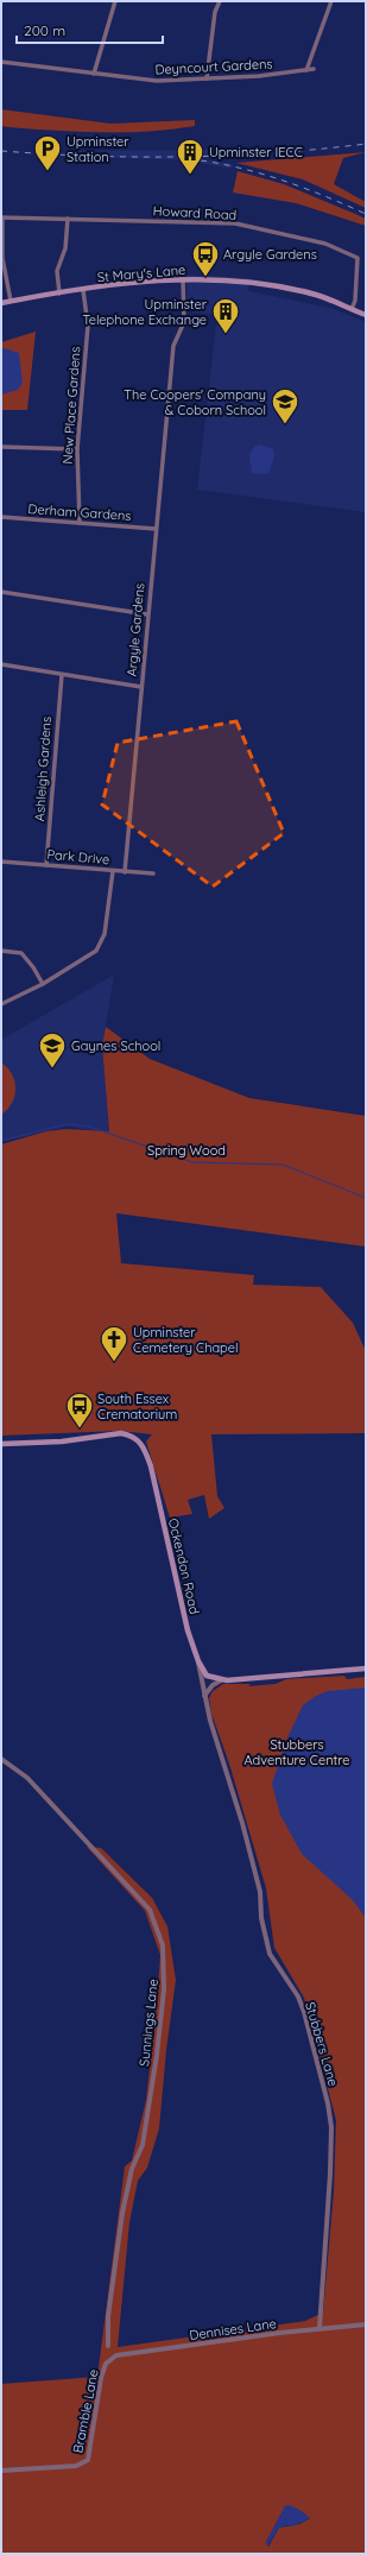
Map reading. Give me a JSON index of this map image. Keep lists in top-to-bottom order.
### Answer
{
  "streets": {
    "main road": ["St Mary's Lane", "Ockendon Road"],
    "street": [
      "Deyncourt Gardens",
      "Howard Road",
      "New Place Gardens",
      "Derham Gardens",
      "Argyle Gardens",
      "Ashleigh Gardens",
      "Park Drive",
      "Sunnings Lane",
      "Stubbers Lane",
      "Dennises Lane",
      "Bramble Lane"
    ]
  },
  "crossings": [
    ["Howard Road", "St Mary's Lane"],
    ["St Mary's Lane", "New Place Gardens"],
    ["St Mary's Lane", "Argyle Gardens"],
    ["New Place Gardens", "Derham Gardens"],
    ["Derham Gardens", "Argyle Gardens"],
    ["Argyle Gardens", "Park Drive"],
    ["Ashleigh Gardens", "Park Drive"],
    ["Ockendon Road", "Stubbers Lane"],
    ["Stubbers Lane", "Dennises Lane"],
    ["Dennises Lane", "Bramble Lane"]
  ],
  "parks": ["Spring Wood", "Stubbers Adventure Centre"],
  "places": {
    "parking": ["Upminster Station"],
    "building": ["Upminster IECC", "Upminster Telephone Exchange"],
    "bus stop": ["Argyle Gardens", "South Essex Crematorium"],
    "school or university": ["The Coopers' Company & Coborn School", "Gaynes School"],
    "church": ["Upminster Cemetery Chapel"]
  },
  "scale_bar": "200 m"
}
